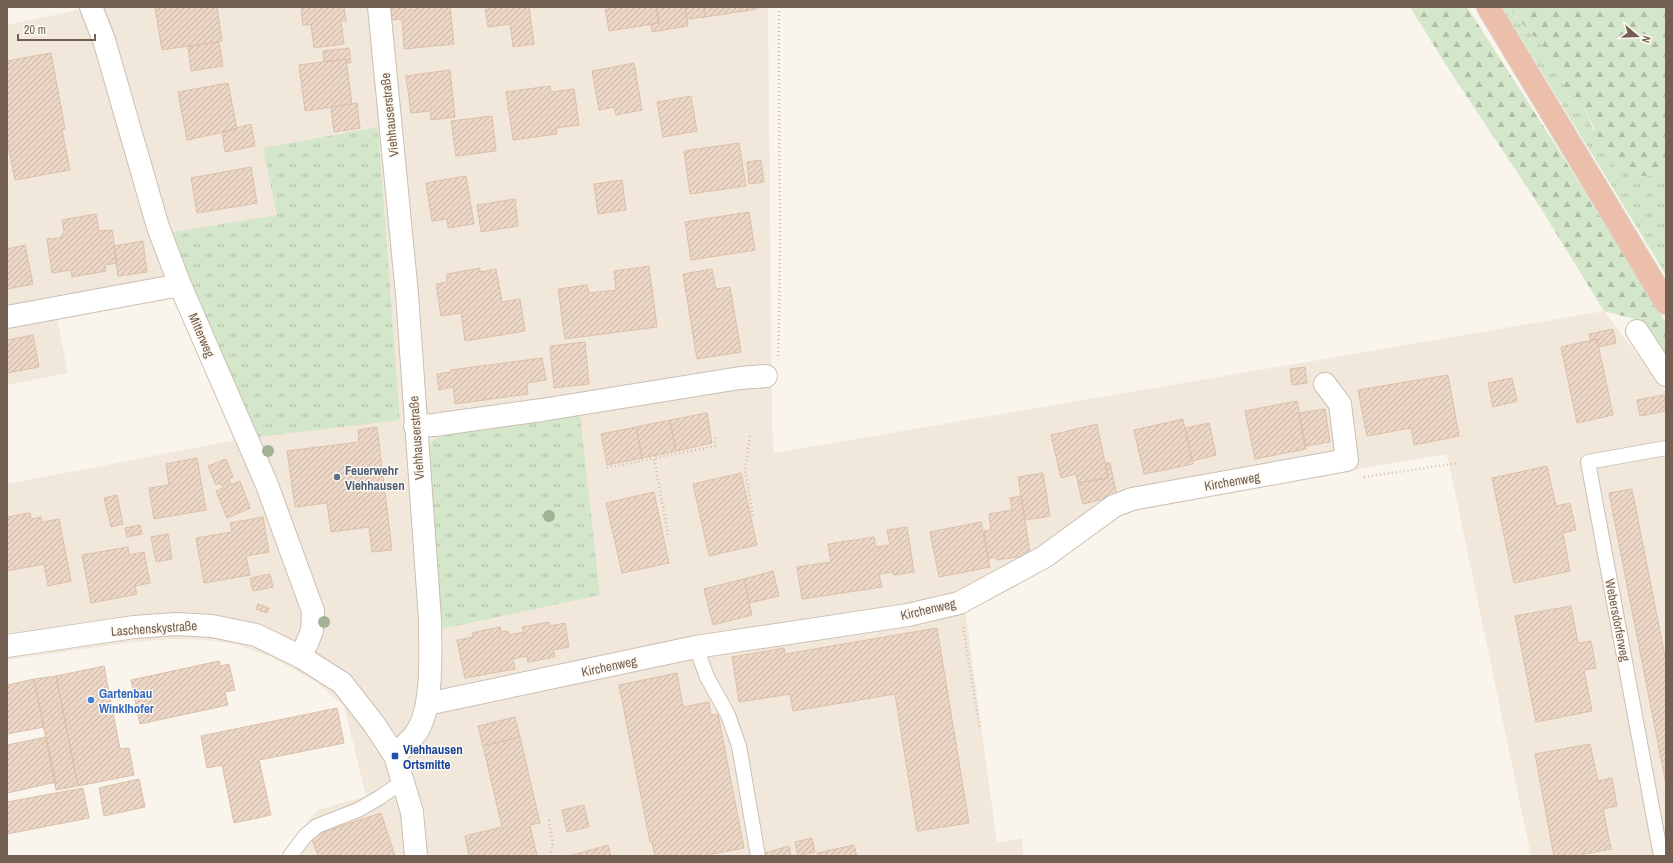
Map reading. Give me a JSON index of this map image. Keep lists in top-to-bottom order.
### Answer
{
  "streets": {
    "street": [
      "Viehhauserstraße",
      "Mitterweg",
      "Kirchenweg",
      "Laschenskystraße"
    ],
    "lane": ["Webersdorferweg"]
  },
  "crossings": [
    ["Viehhauserstraße", "Kirchenweg"],
    ["Viehhauserstraße", "Laschenskystraße"],
    ["Mitterweg", "Laschenskystraße"]
  ],
  "places": {
    "other": ["Feuerwehr Viehhausen", "Gartenbau Winklhofer"],
    "transit": ["Viehhausen Ortsmitte"]
  },
  "scale_bar": "20 m",
  "north": "right"
}
